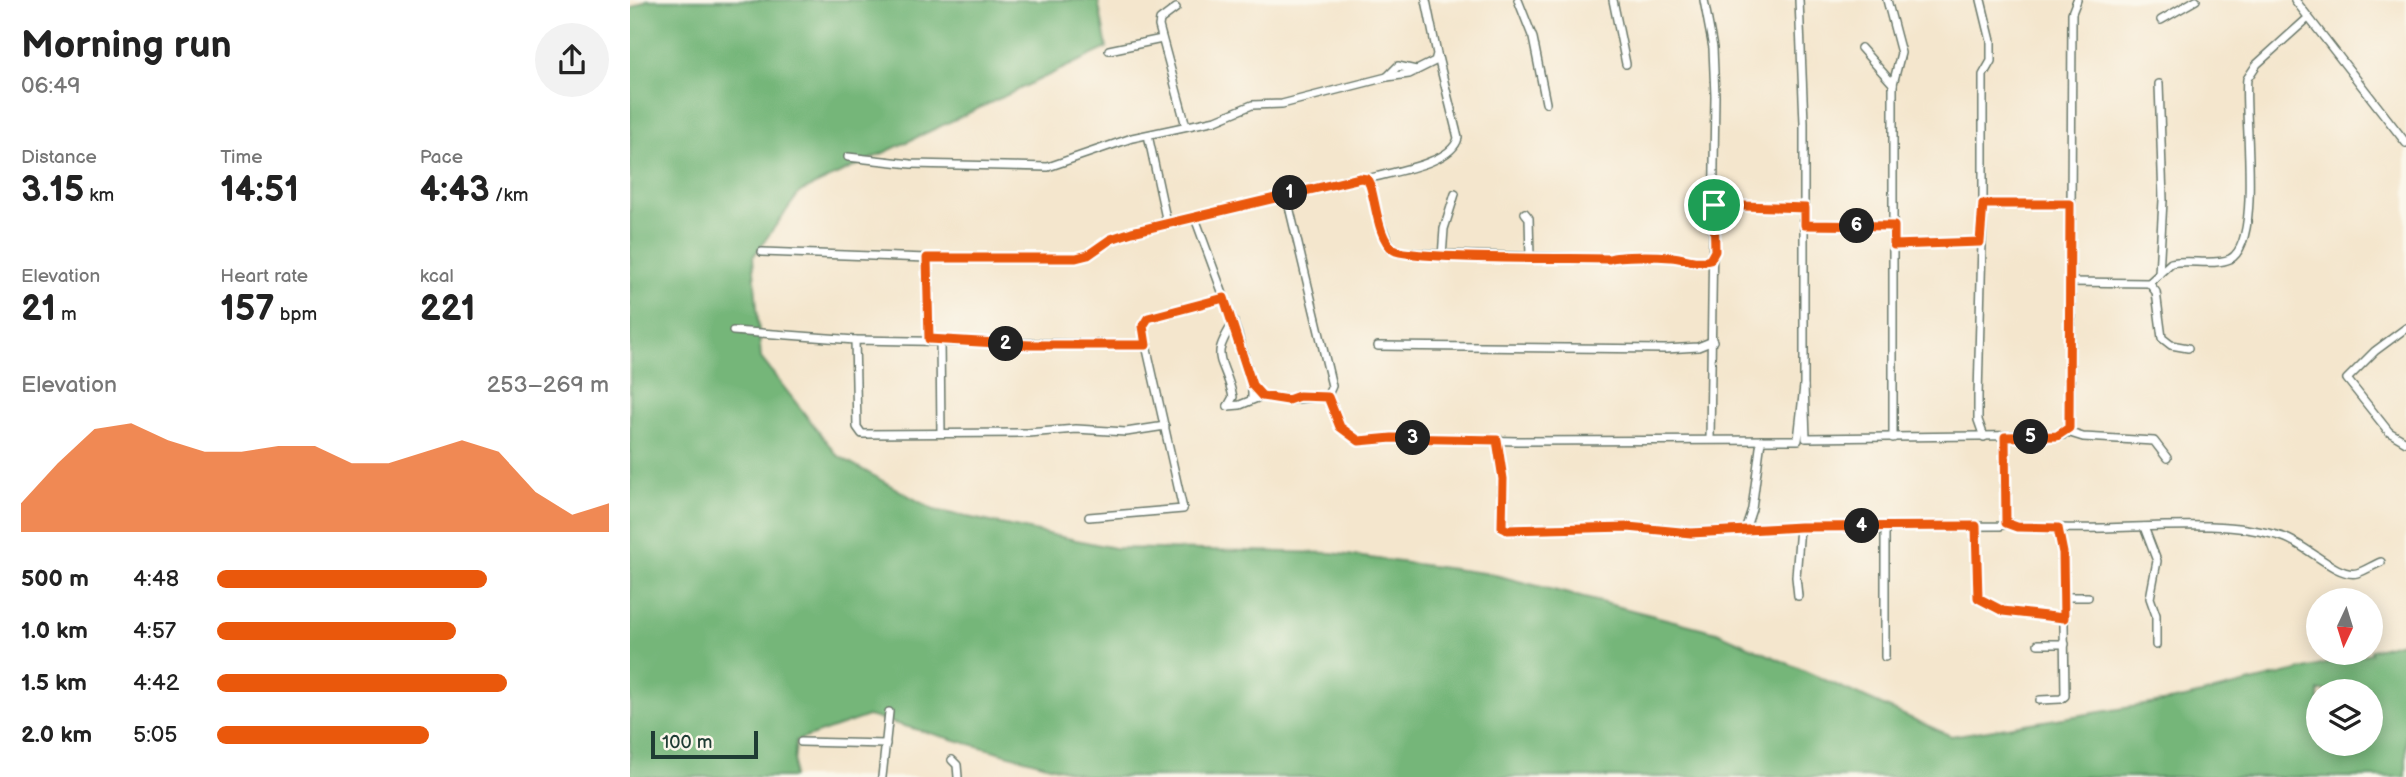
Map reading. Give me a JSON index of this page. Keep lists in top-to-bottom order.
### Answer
{
  "scale_bar": "100 m",
  "north": "bottom",
  "page": {
    "heading": ["Morning run", "06:49"],
    "stats": [
      ["Distance", "3.15 km"],
      ["Time", "14:51"],
      ["Pace", "4:43 /km"],
      ["Elevation", "21 m"],
      ["Heart rate", "157 bpm"],
      ["kcal", "221"]
    ],
    "pins": [
      "1",
      "6",
      "2",
      "5",
      "3",
      "4"
    ],
    "chart": ["Elevation", "253–269 m"],
    "list": [
      {
        "name": "500 m",
        "note": "4:48"
      },
      {
        "name": "1.0 km",
        "note": "4:57"
      },
      {
        "name": "1.5 km",
        "note": "4:42"
      },
      {
        "name": "2.0 km",
        "note": "5:05"
      }
    ],
    "scale": "100 m"
  }
}
